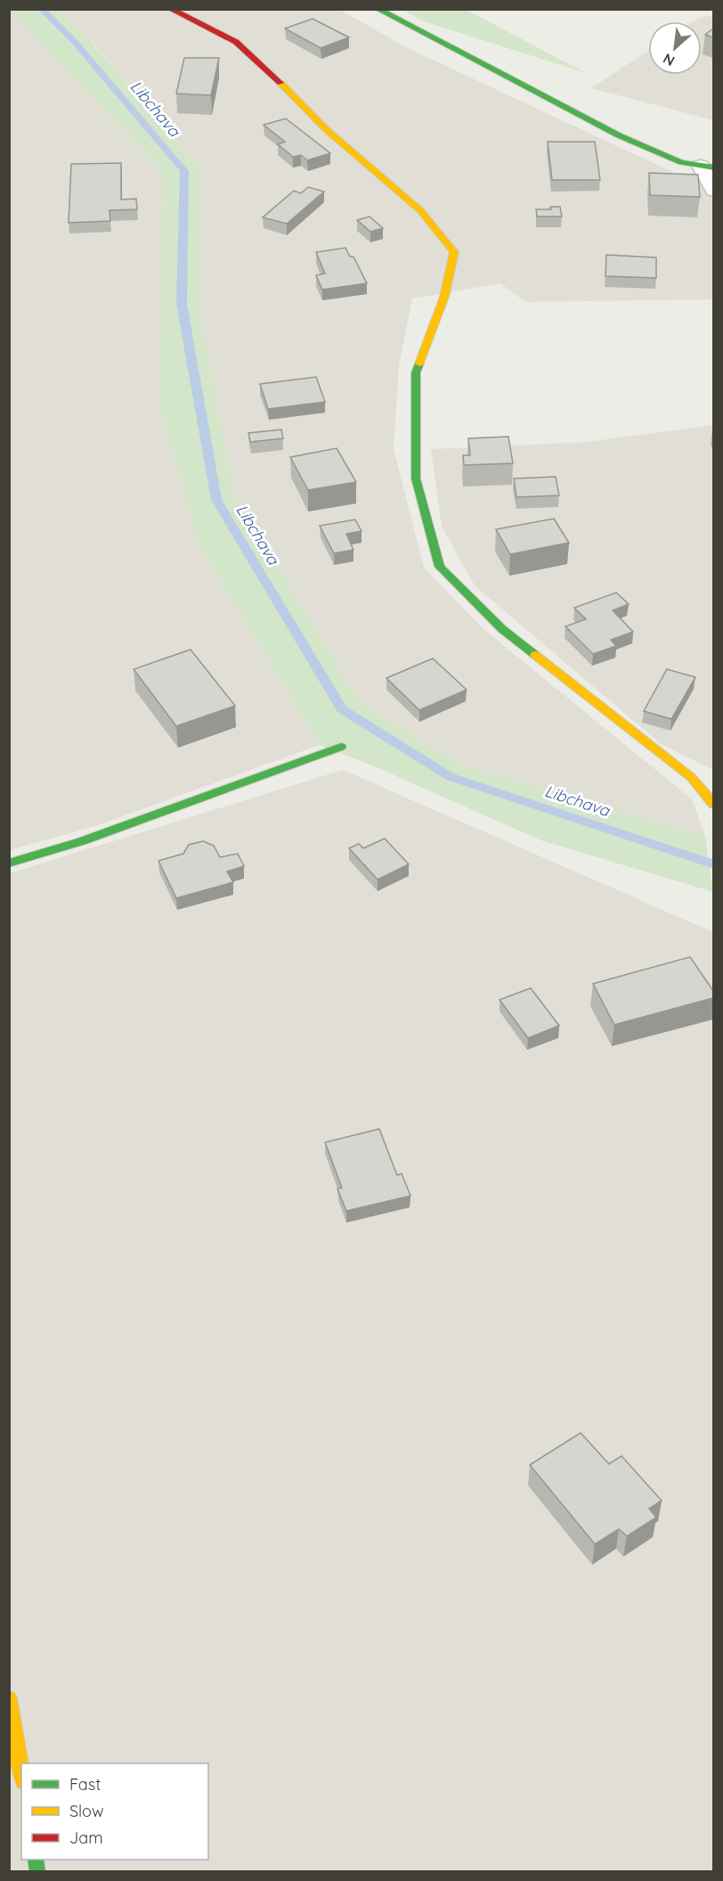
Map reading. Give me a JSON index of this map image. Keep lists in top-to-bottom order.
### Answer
{
  "water": ["Libchava"],
  "legend": ["Fast", "Slow", "Jam"],
  "north": "bottom left"
}
